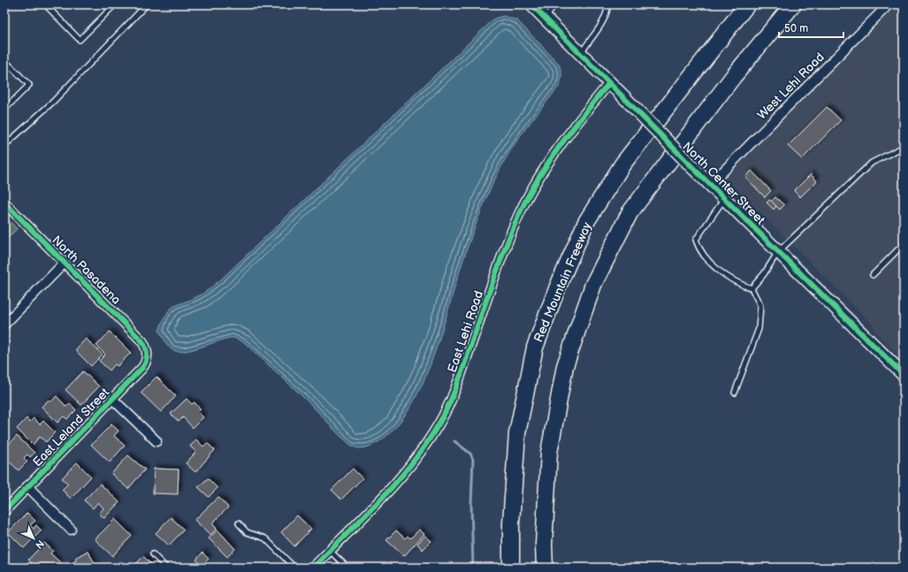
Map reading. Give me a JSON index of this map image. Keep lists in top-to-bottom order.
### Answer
{
  "streets": {
    "highway": ["Red Mountain Freeway"],
    "street": [
      "West Lehi Road",
      "North Center Street",
      "North Pasadena",
      "East Lehi Road",
      "East Leland Street"
    ]
  },
  "crossings": [
    ["West Lehi Road", "North Center Street"],
    ["North Center Street", "East Lehi Road"],
    ["North Pasadena", "East Leland Street"]
  ],
  "scale_bar": "50 m",
  "north": "bottom right"
}
